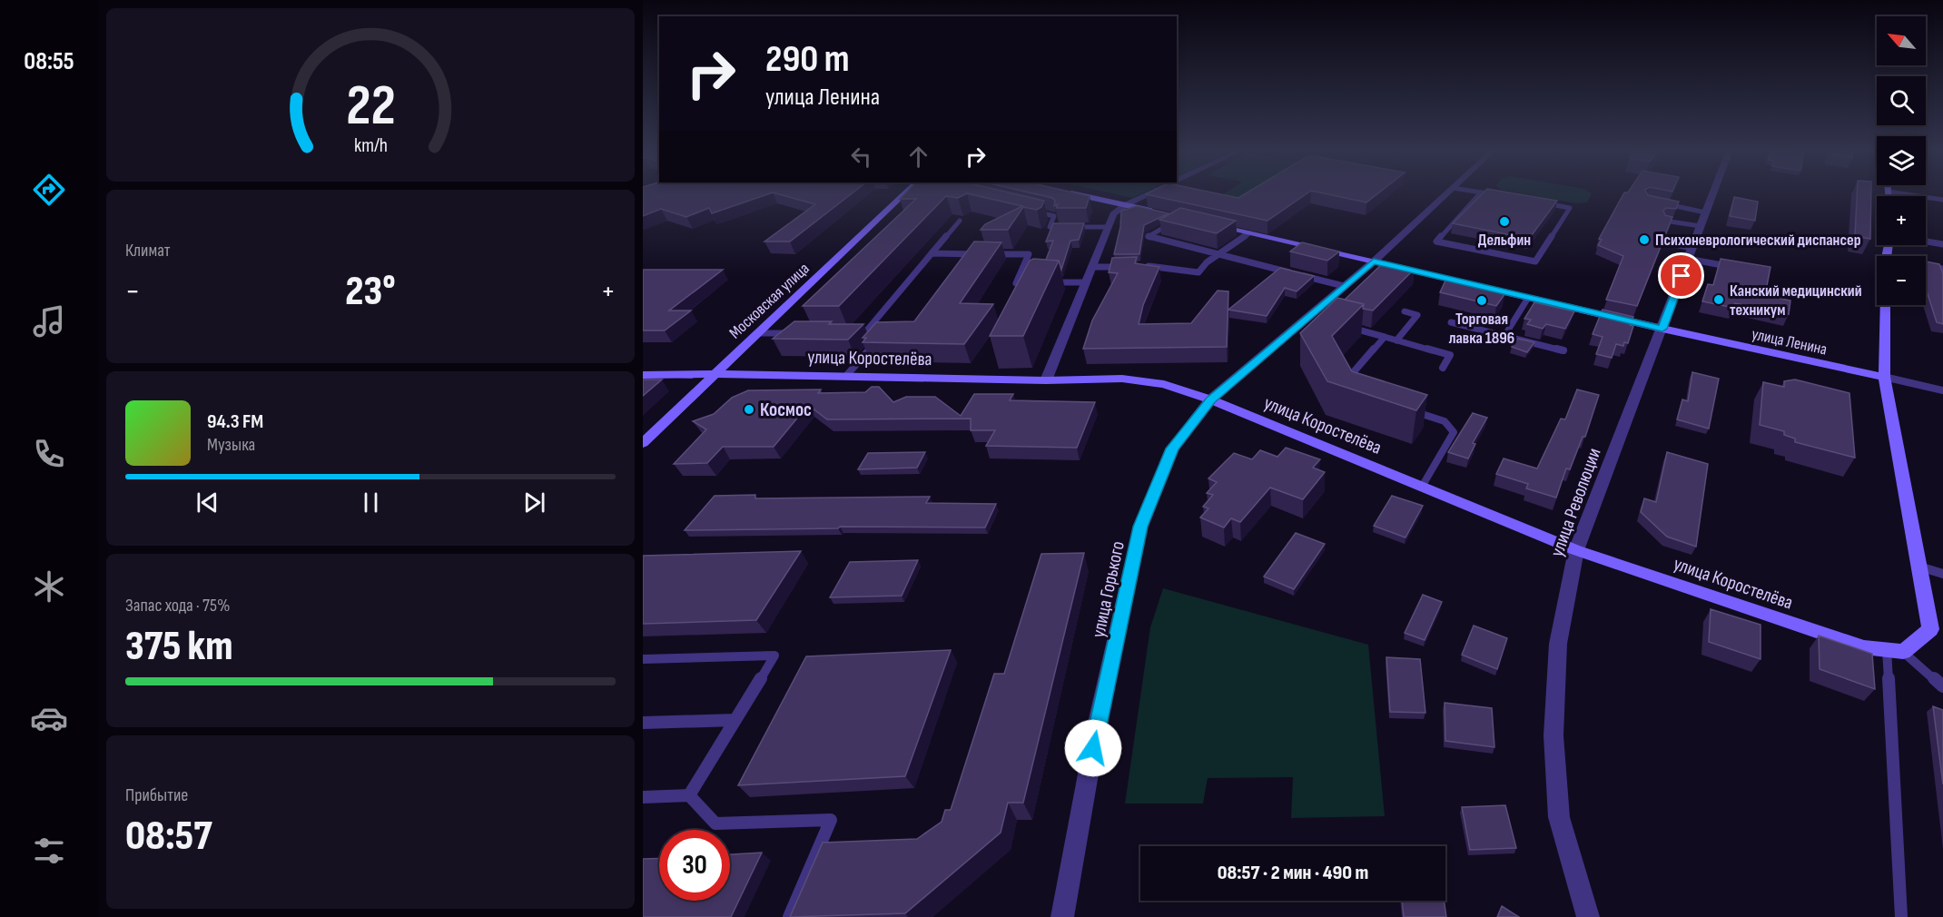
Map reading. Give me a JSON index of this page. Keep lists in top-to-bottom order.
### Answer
{
  "streets": {
    "street": [
      "Московская улица",
      "улица Ленина",
      "улица Коростелёва",
      "улица Революции",
      "улица Горького"
    ]
  },
  "crossings": [
    ["Московская улица", "улица Коростелёва"],
    ["улица Ленина", "улица Революции"],
    ["улица Ленина", "улица Горького"],
    ["улица Коростелёва", "улица Революции"],
    ["улица Коростелёва", "улица Горького"]
  ],
  "places": [
    "Дельфин",
    "Психоневрологический диспансер",
    "Канский медицинский техникум",
    "Торговая лавка 1896",
    "Космос"
  ],
  "north": "top left",
  "page": {
    "tabs": "08:55",
    "map_buttons": ["+", "−"],
    "turn": ["290 m", "улица Ленина"],
    "tile": [
      "Климат",
      ["Запас хода · 75%", "375 km"],
      ["Прибытие", "08:57"]
    ],
    "heat": ["−", "23°", "+"],
    "song": ["94.3 FM", "Музыка"],
    "limit": "30",
    "trip": "08:57 · 2 мин · 490 m",
    "gauge": ["22", "km/h"]
  }
}
